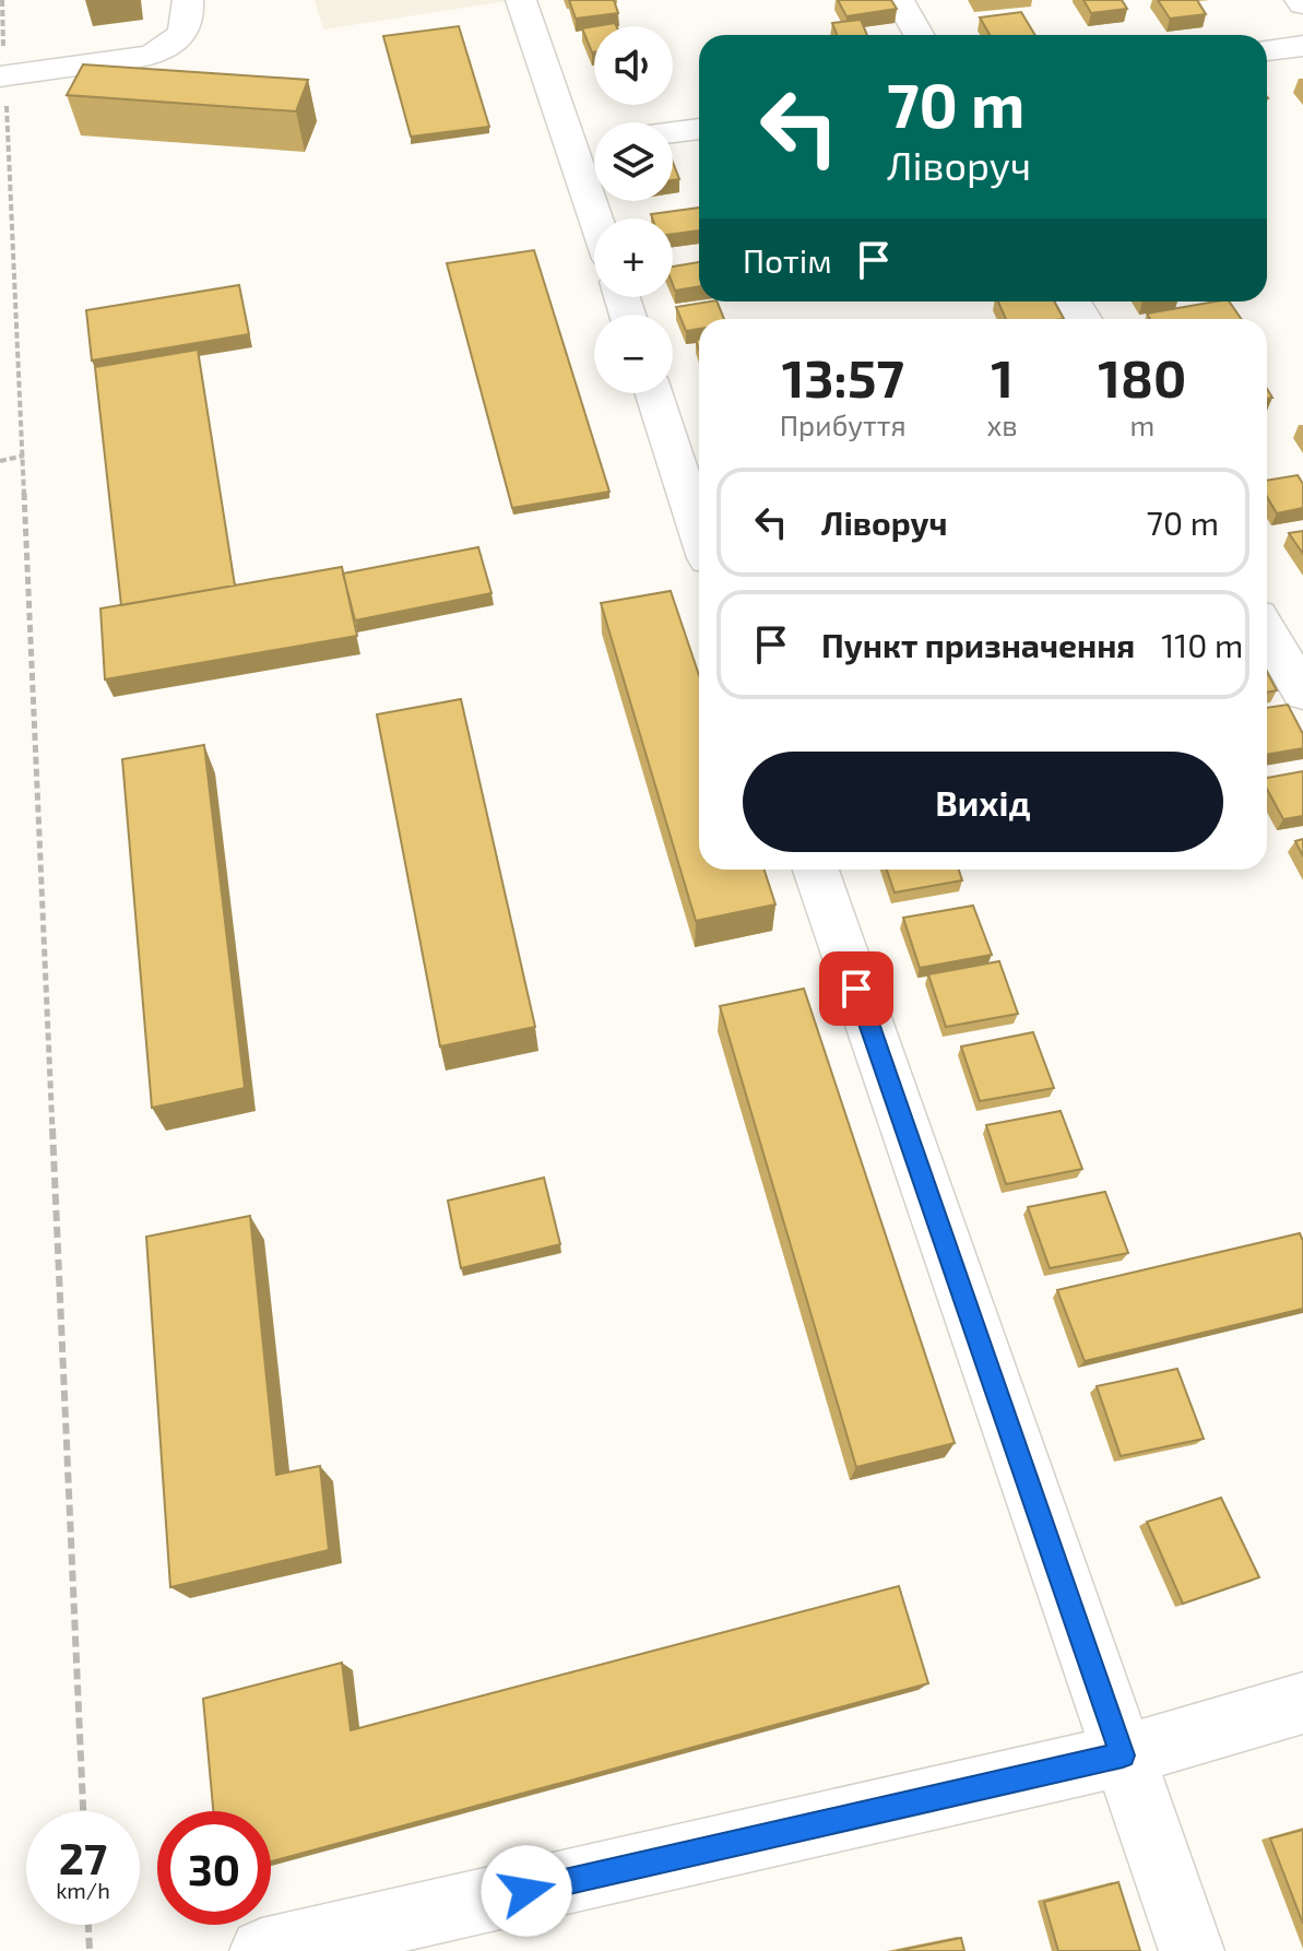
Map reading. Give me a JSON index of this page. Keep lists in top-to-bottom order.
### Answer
{
  "page": {
    "map_buttons": ["+", "−"],
    "turn": ["70 m", "Ліворуч"],
    "then": "Потім",
    "eta": [
      "13:57",
      "Прибуття",
      "1",
      "хв",
      "180",
      "m"
    ],
    "list": [
      {
        "name": "Ліворуч",
        "value": "70 m"
      },
      {
        "name": "Пункт призначення",
        "value": "110 m"
      }
    ],
    "buttons": "Вихід",
    "speed": "27 km/h",
    "limit": "30"
  }
}
